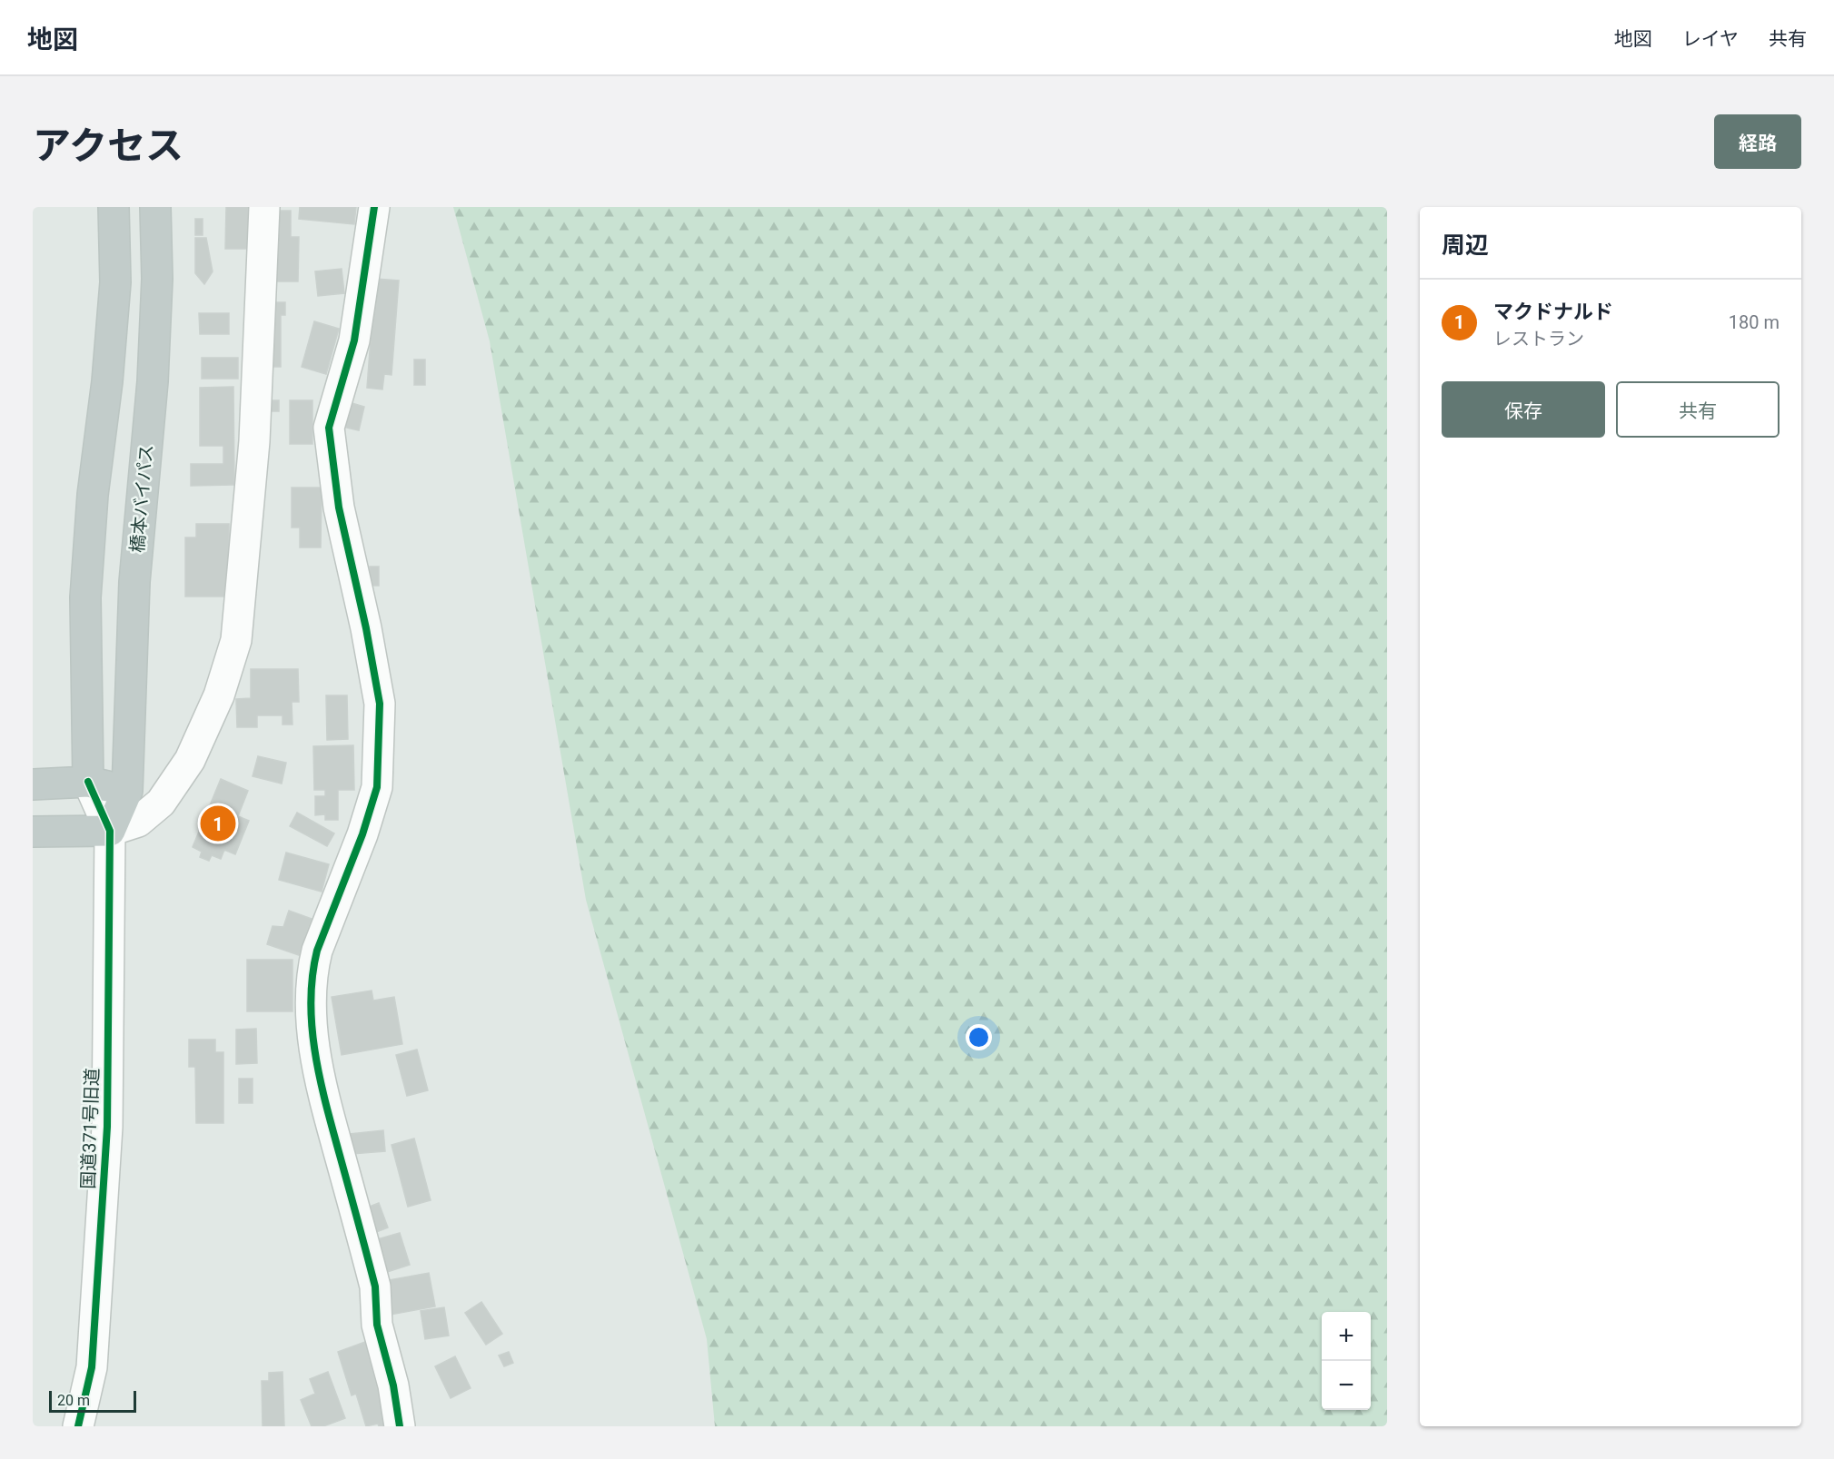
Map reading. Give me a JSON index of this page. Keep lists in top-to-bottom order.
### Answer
{
  "streets": {
    "highway": ["橋本バイパス"],
    "street": ["国道371号旧道"]
  },
  "crossings": [
    ["橋本バイパス", "国道371号旧道"]
  ],
  "scale_bar": "20 m",
  "page": {
    "header": "地図",
    "nav": ["地図", "レイヤ", "共有"],
    "title": "アクセス",
    "buttons": [
      "経路",
      ["保存", "共有"]
    ],
    "heading": "周辺",
    "list": [
      {
        "mark": "1",
        "name": "マクドナルド",
        "note": "レストラン",
        "value": "180 m"
      }
    ],
    "pins": "1",
    "map_buttons": ["+", "−"],
    "scale": "20 m"
  }
}
